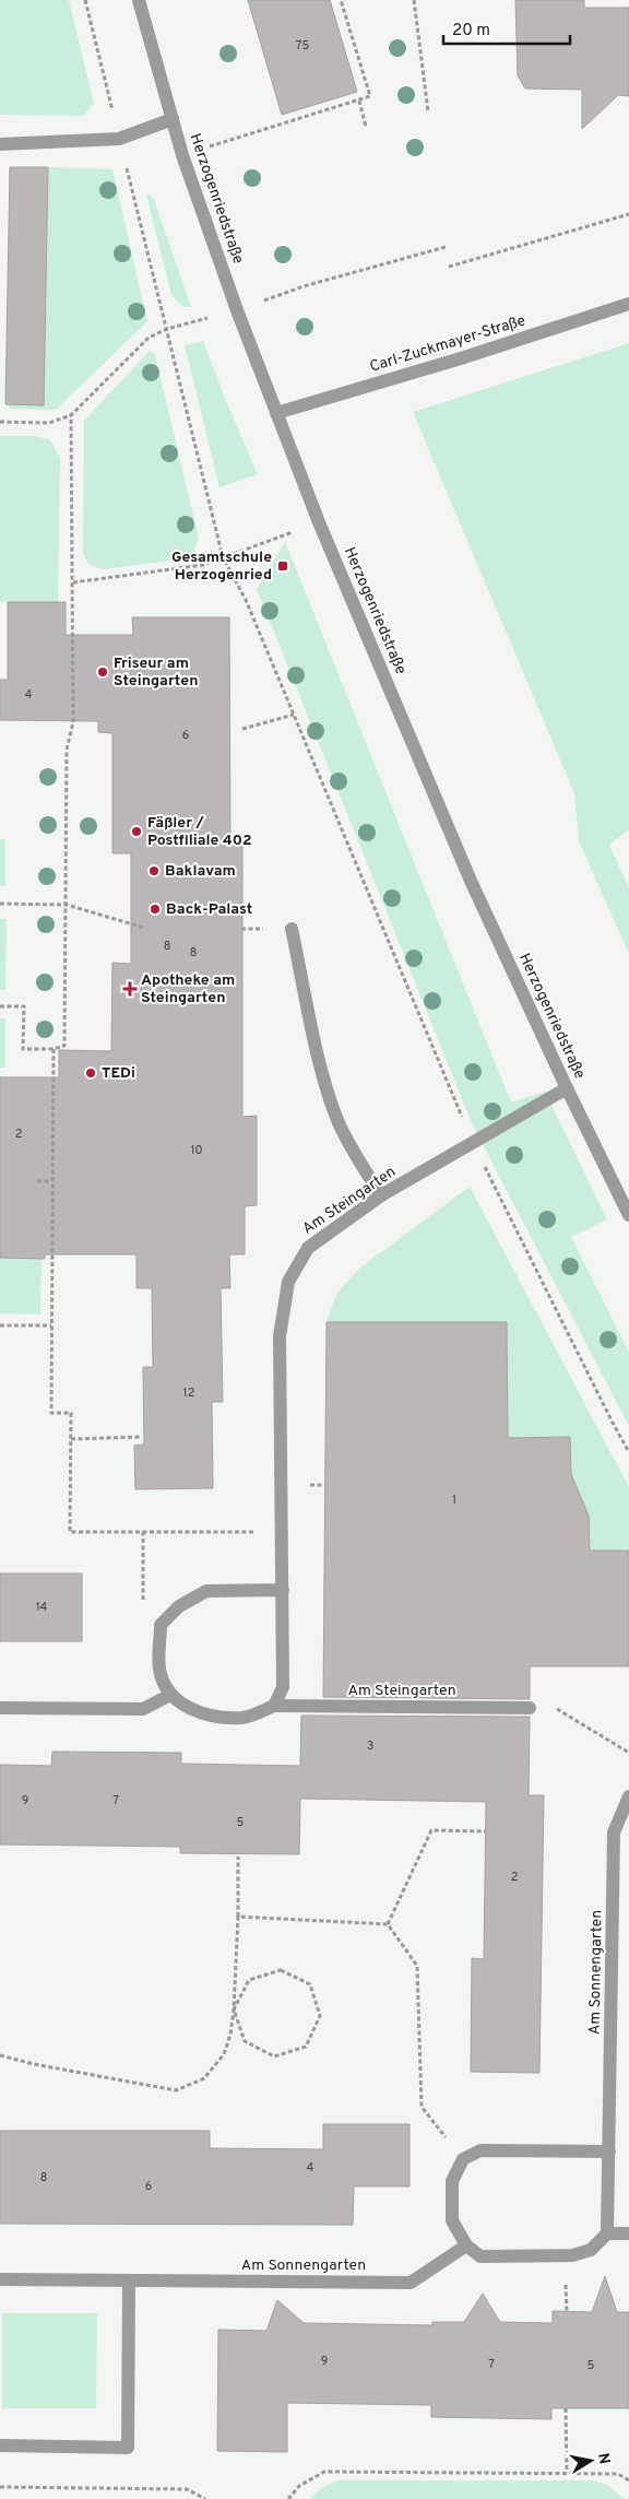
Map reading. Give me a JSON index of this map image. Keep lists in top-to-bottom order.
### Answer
{
  "streets": {
    "street": [
      "Herzogenriedstraße",
      "Carl-Zuckmayer-Straße",
      "Am Steingarten",
      "Am Sonnengarten"
    ]
  },
  "crossings": [
    ["Herzogenriedstraße", "Carl-Zuckmayer-Straße"],
    ["Herzogenriedstraße", "Am Steingarten"]
  ],
  "places": {
    "transit": ["Gesamtschule Herzogenried"],
    "other": [
      "Friseur am Steingarten",
      "Fäßler / Postfiliale 402",
      "Baklavam",
      "Back-Palast",
      "TEDi"
    ],
    "health": ["Apotheke am Steingarten"]
  },
  "house_numbers": [
    "75",
    "4",
    "6",
    "8",
    "8",
    "2",
    "10",
    "12",
    "1",
    "14",
    "3",
    "9",
    "7",
    "5",
    "2",
    "4",
    "8",
    "6",
    "9",
    "7",
    "5"
  ],
  "scale_bar": "20 m",
  "north": "right"
}
